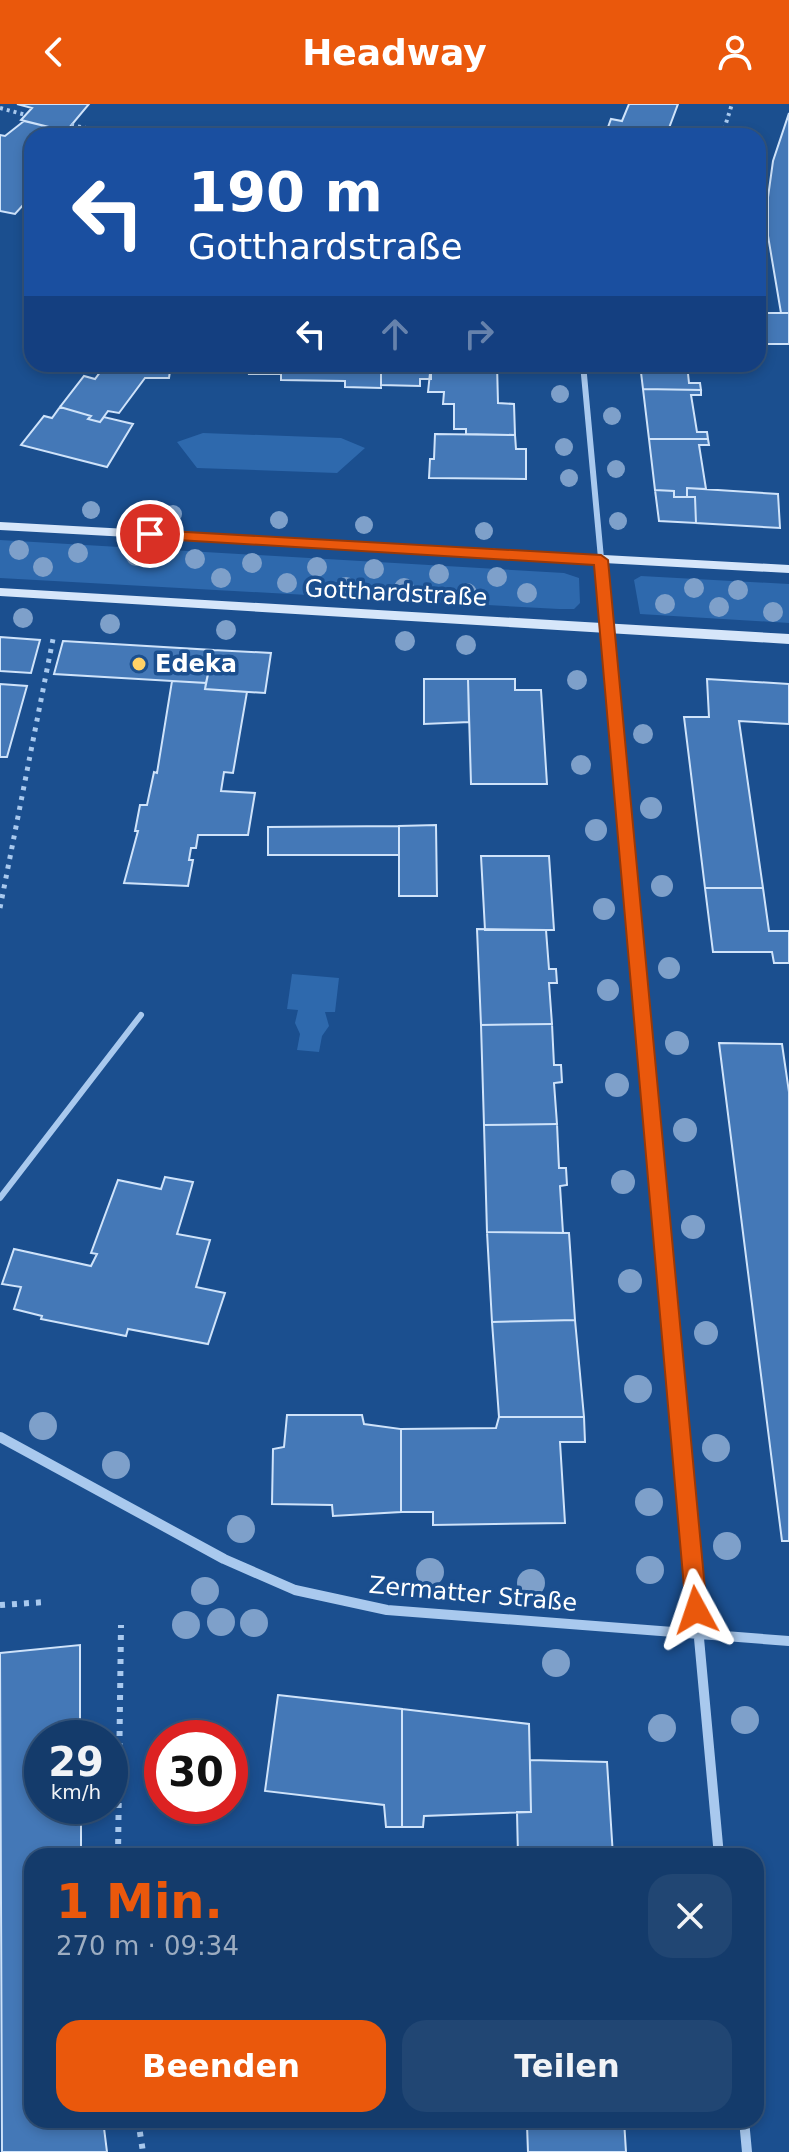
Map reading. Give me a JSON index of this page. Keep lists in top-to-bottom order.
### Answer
{
  "streets": {
    "main road": ["Gotthardstraße"],
    "street": ["Zermatter Straße"]
  },
  "places": ["Edeka"],
  "page": {
    "header": "Headway",
    "turn": ["190 m", "Gotthardstraße"],
    "speed": "29 km/h",
    "limit": "30",
    "heading": ["1 Min.", "270 m · 09:34"],
    "buttons": ["Beenden", "Teilen"]
  }
}
